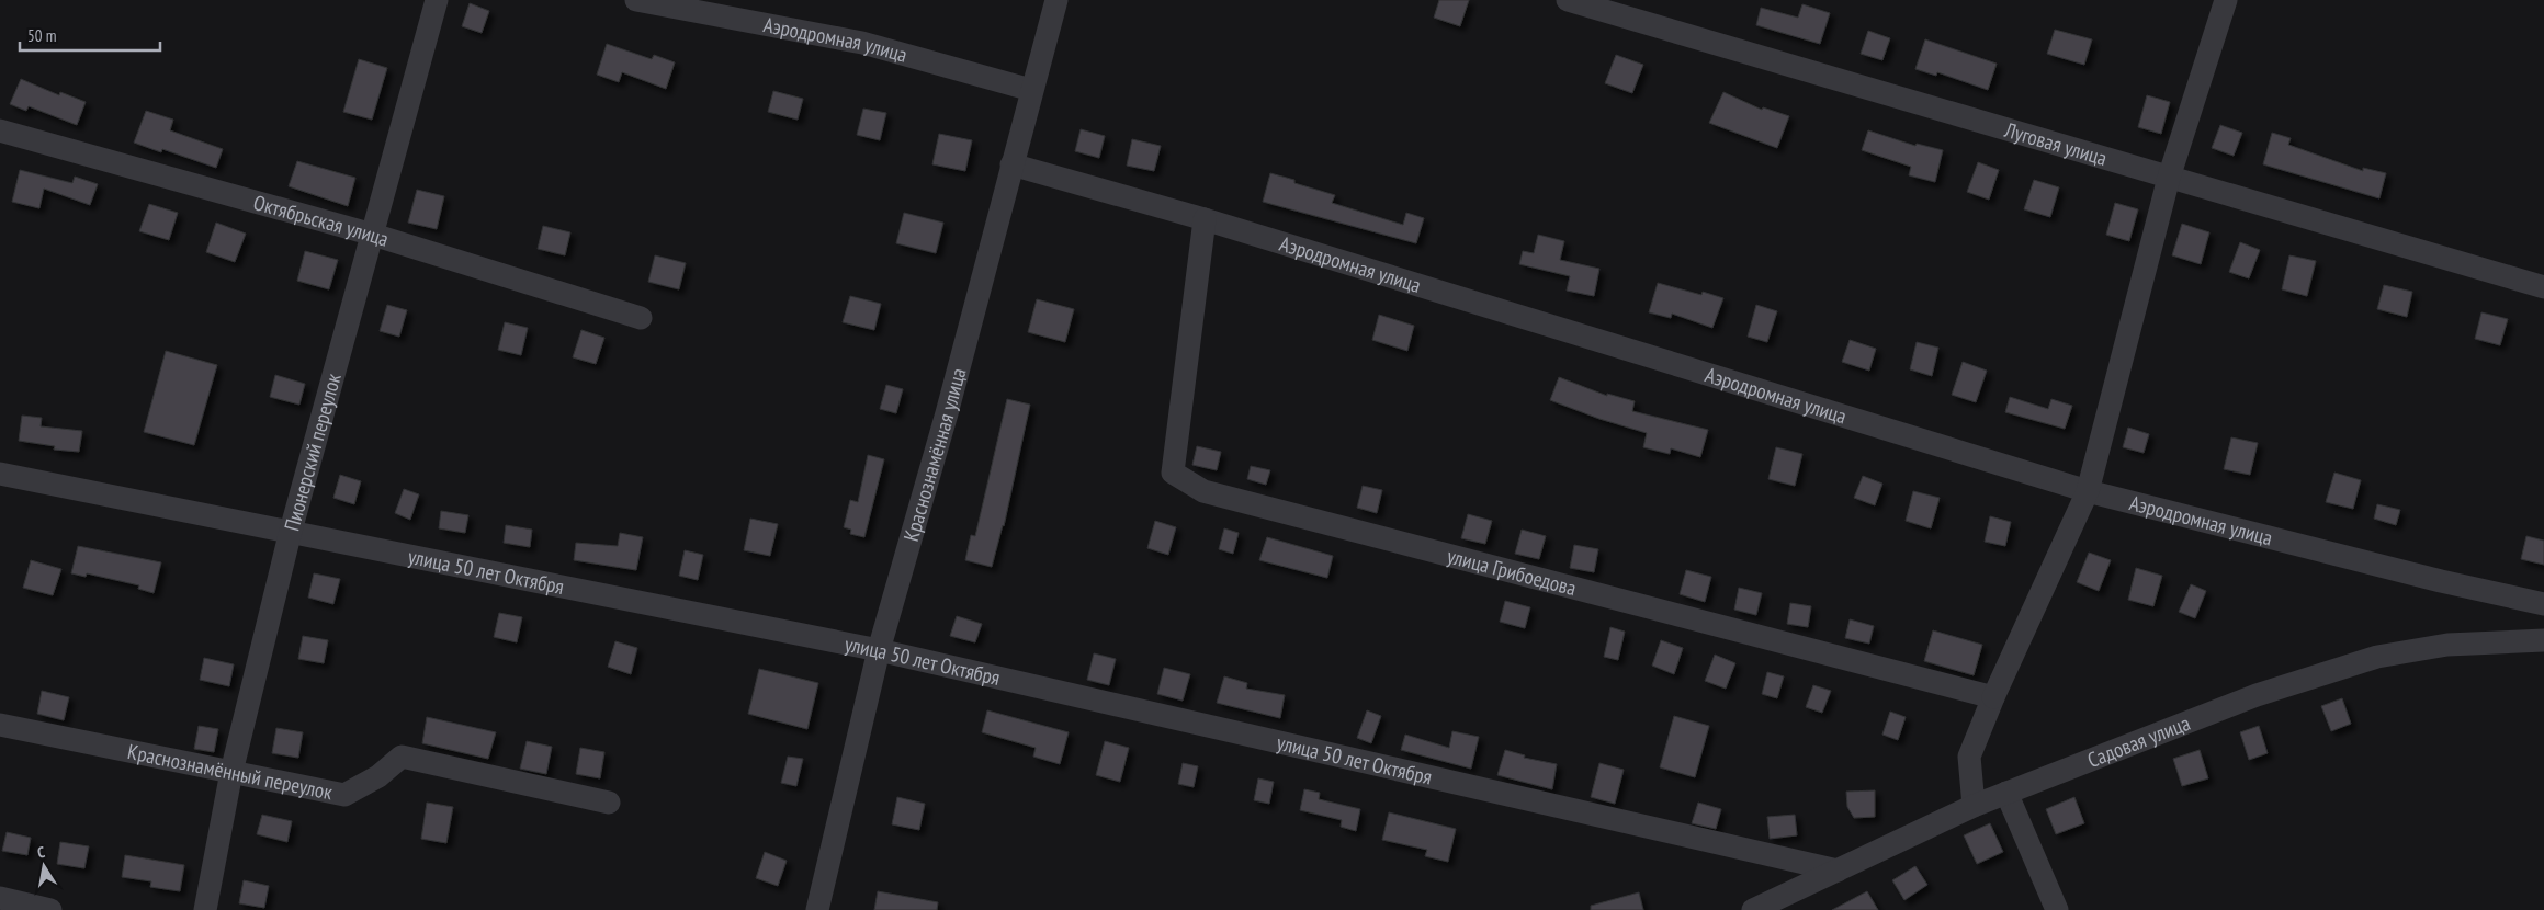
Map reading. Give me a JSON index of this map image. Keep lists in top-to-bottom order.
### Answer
{
  "streets": {
    "street": [
      "Аэродромная улица",
      "Луговая улица",
      "Октябрьская улица",
      "Пионерский переулок",
      "Краснознамённая улица",
      "улица 50 лет Октября",
      "улица Грибоедова",
      "Садовая улица",
      "Краснознамённый переулок"
    ]
  },
  "crossings": [
    ["Аэродромная улица", "Краснознамённая улица"],
    ["Аэродромная улица", "улица Грибоедова"],
    ["Октябрьская улица", "Пионерский переулок"],
    ["Пионерский переулок", "улица 50 лет Октября"],
    ["Пионерский переулок", "Краснознамённый переулок"],
    ["Краснознамённая улица", "улица 50 лет Октября"],
    ["улица 50 лет Октября", "Садовая улица"]
  ],
  "scale_bar": "50 m",
  "north": "top"
}
